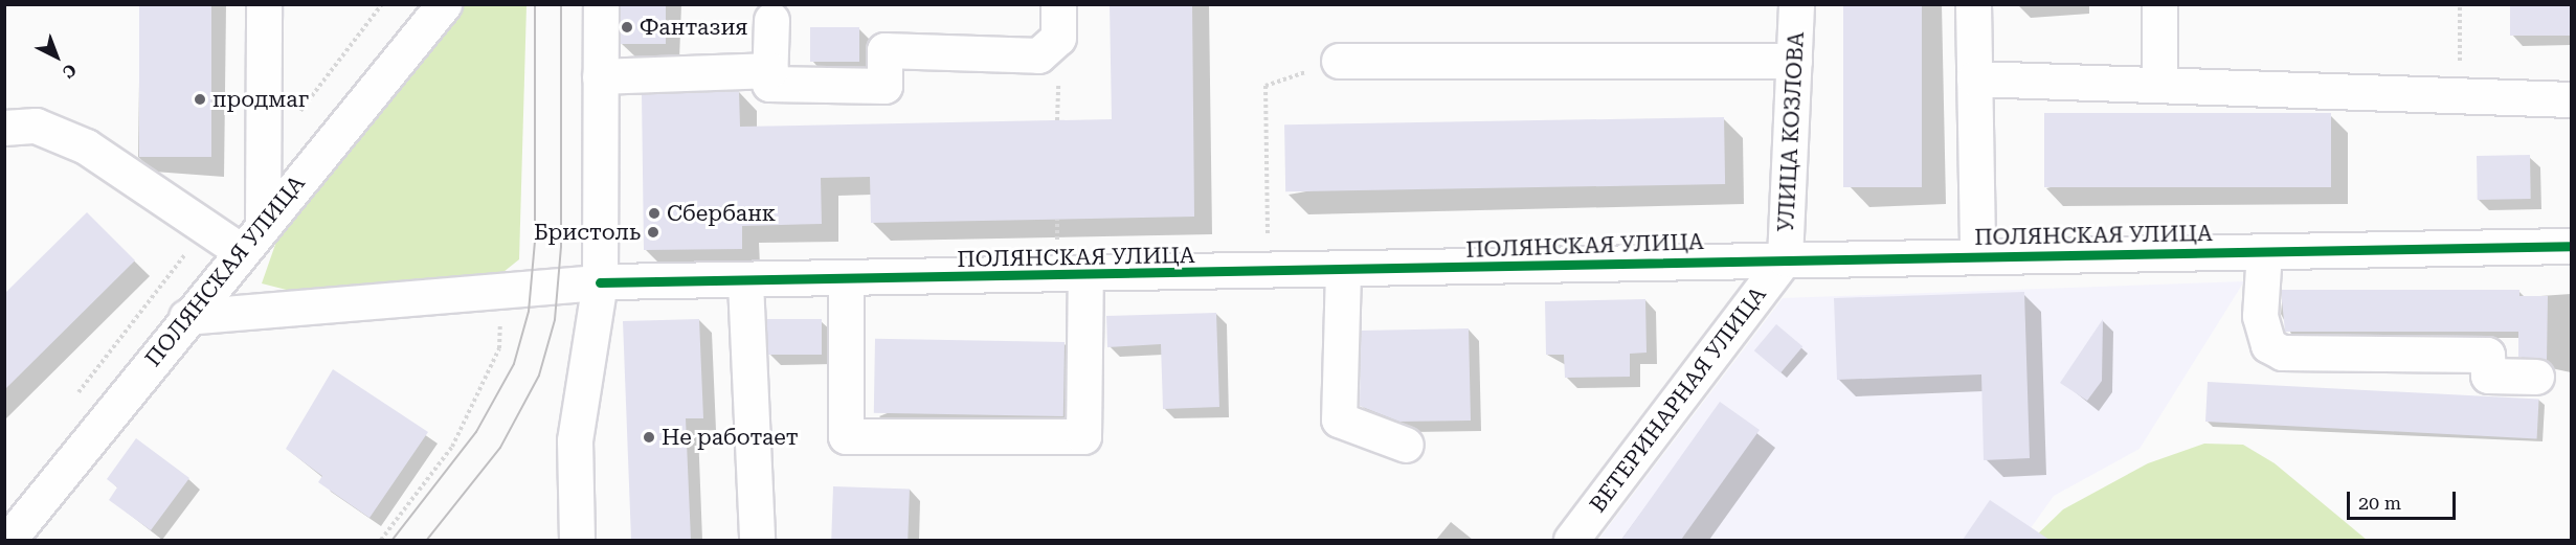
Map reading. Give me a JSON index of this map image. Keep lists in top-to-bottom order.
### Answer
{
  "streets": {
    "street": ["УЛИЦА КОЗЛОВА", "ПОЛЯНСКАЯ УЛИЦА", "ВЕТЕРИНАРНАЯ УЛИЦА"]
  },
  "crossings": [
    ["УЛИЦА КОЗЛОВА", "ПОЛЯНСКАЯ УЛИЦА"],
    ["УЛИЦА КОЗЛОВА", "ВЕТЕРИНАРНАЯ УЛИЦА"],
    ["ПОЛЯНСКАЯ УЛИЦА", "ВЕТЕРИНАРНАЯ УЛИЦА"]
  ],
  "places": [
    "Фантазия",
    "продмаг",
    "Сбербанк",
    "Бристоль",
    "Не работает"
  ],
  "scale_bar": "20 m",
  "north": "bottom right"
}
